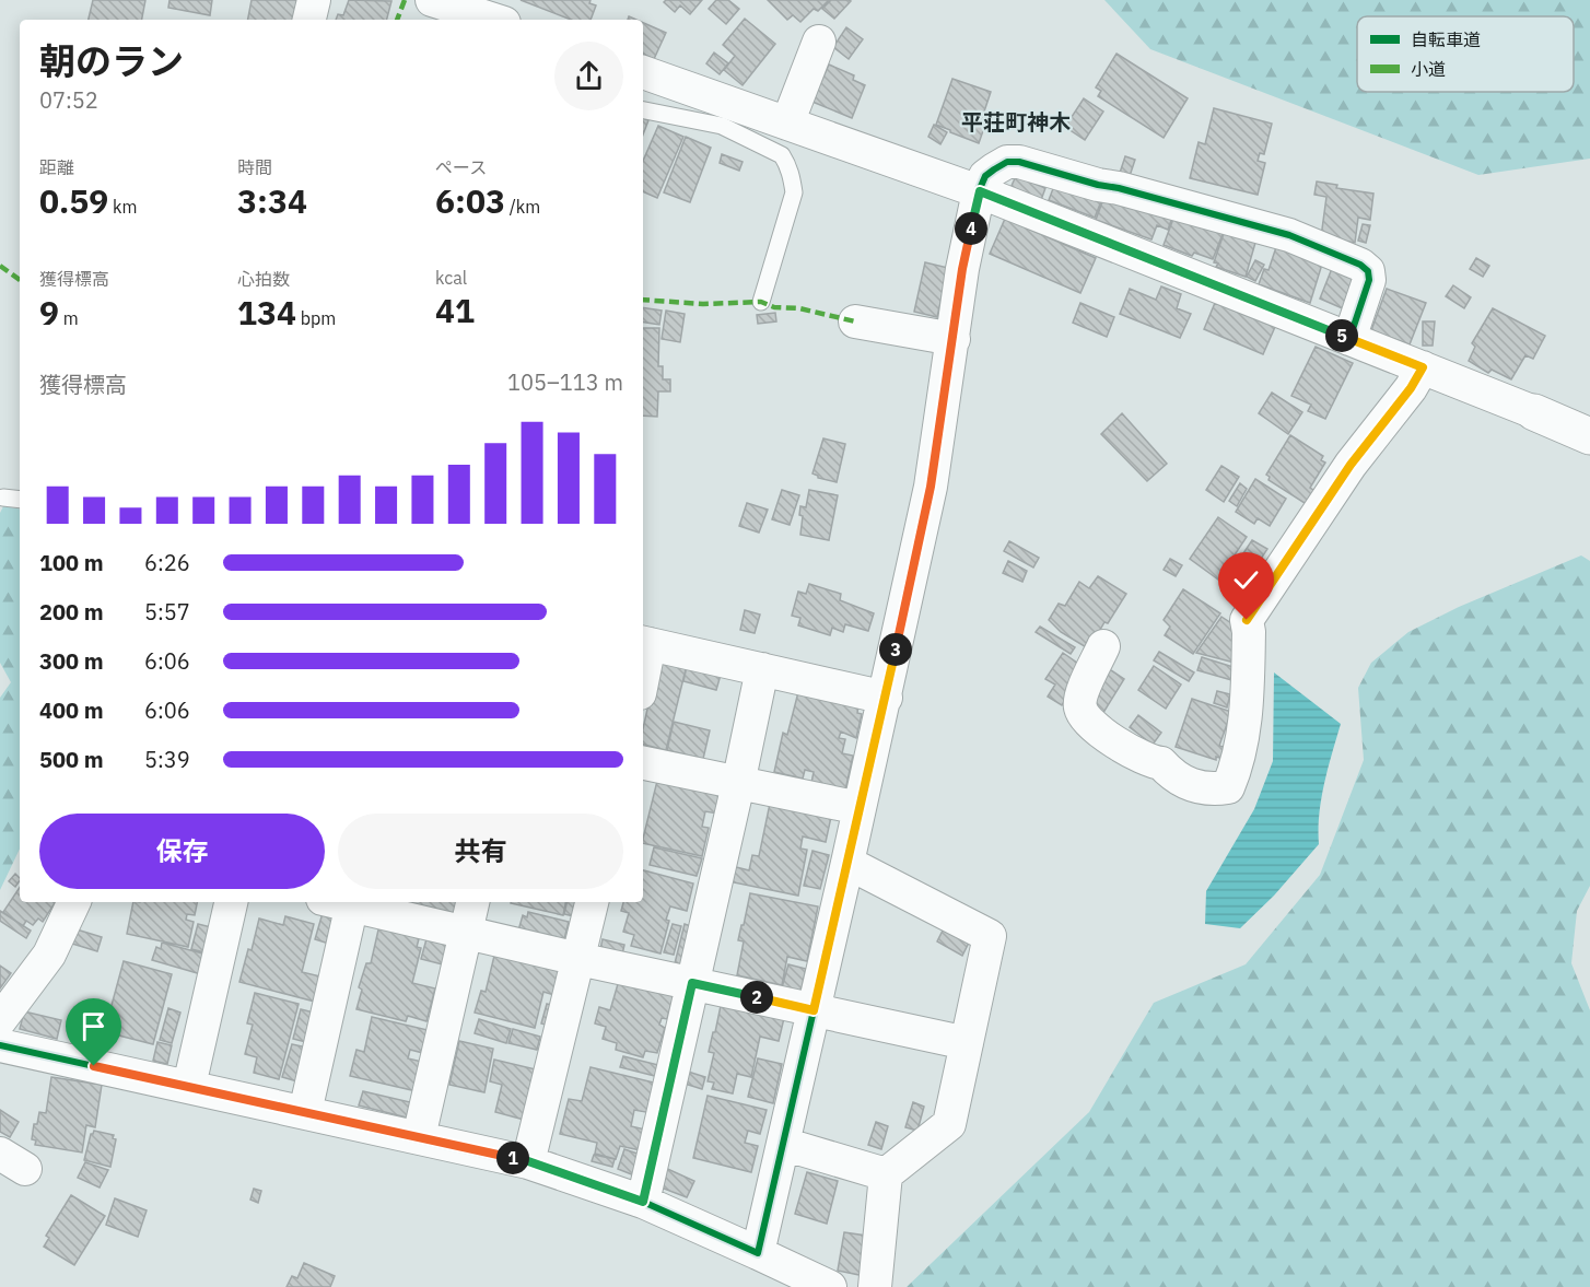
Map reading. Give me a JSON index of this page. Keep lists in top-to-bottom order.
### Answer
{
  "districts": ["平荘町神木"],
  "legend": ["自転車道", "小道"],
  "page": {
    "heading": ["朝のラン", "07:52"],
    "stats": [
      ["距離", "0.59 km"],
      ["時間", "3:34"],
      ["ペース", "6:03 /km"],
      ["獲得標高", "9 m"],
      ["心拍数", "134 bpm"],
      ["kcal", "41"]
    ],
    "pins": [
      "4",
      "5",
      "3",
      "2",
      "1"
    ],
    "chart": ["獲得標高", "105–113 m"],
    "list": [
      {
        "name": "100 m",
        "note": "6:26"
      },
      {
        "name": "200 m",
        "note": "5:57"
      },
      {
        "name": "300 m",
        "note": "6:06"
      },
      {
        "name": "400 m",
        "note": "6:06"
      },
      {
        "name": "500 m",
        "note": "5:39"
      }
    ],
    "buttons": ["保存", "共有"]
  }
}
